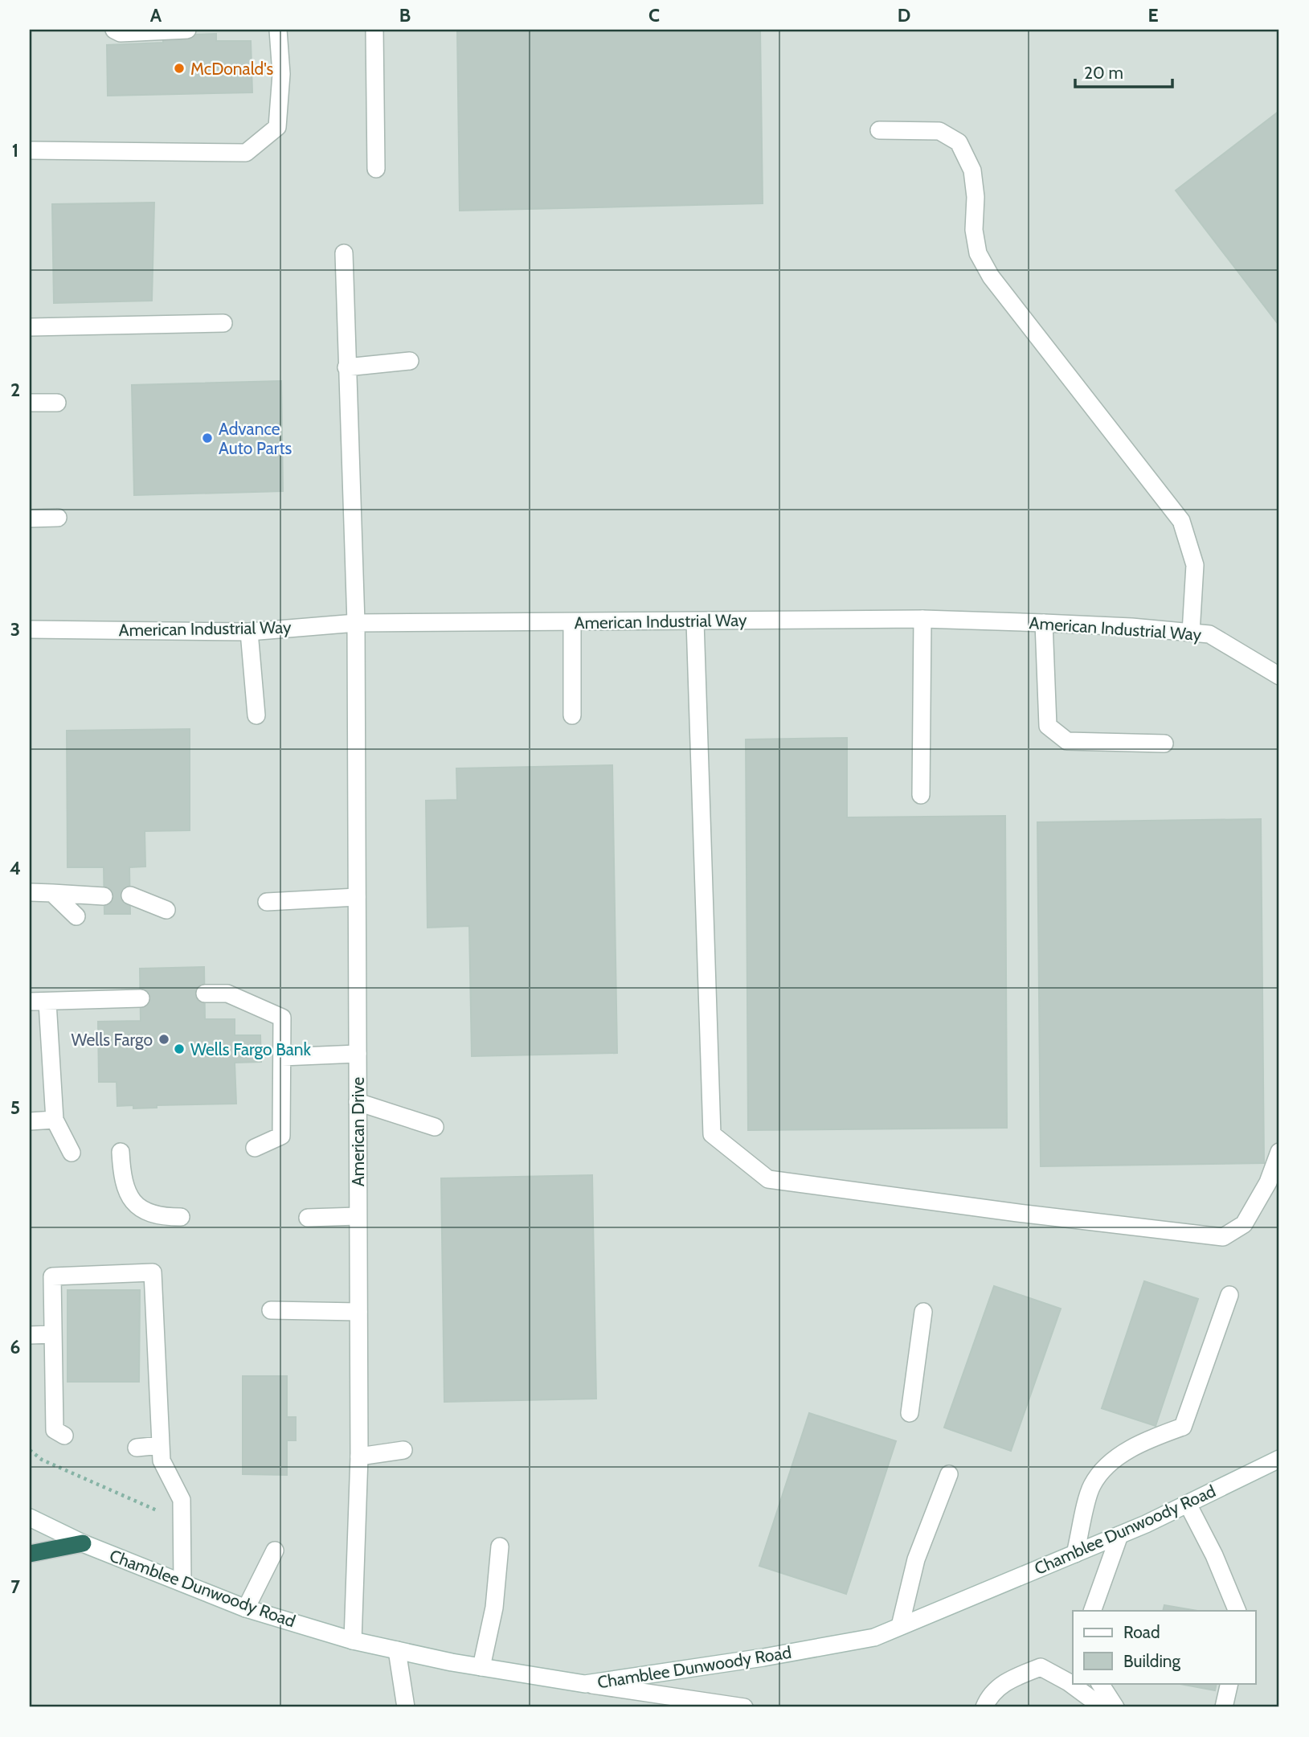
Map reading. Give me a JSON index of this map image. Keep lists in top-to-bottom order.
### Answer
{
  "streets": {
    "street": ["American Industrial Way", "American Drive", "Chamblee Dunwoody Road"]
  },
  "crossings": [
    ["American Industrial Way", "American Drive"],
    ["American Drive", "Chamblee Dunwoody Road"]
  ],
  "places": [
    "McDonald's",
    "Advance Auto Parts",
    "Wells Fargo",
    "Wells Fargo Bank"
  ],
  "legend": ["Road", "Building"],
  "scale_bar": "20 m",
  "grid": {
    "columns": [
      "A",
      "B",
      "C",
      "D",
      "E"
    ],
    "rows": [
      "1",
      "2",
      "3",
      "4",
      "5",
      "6",
      "7"
    ]
  }
}
